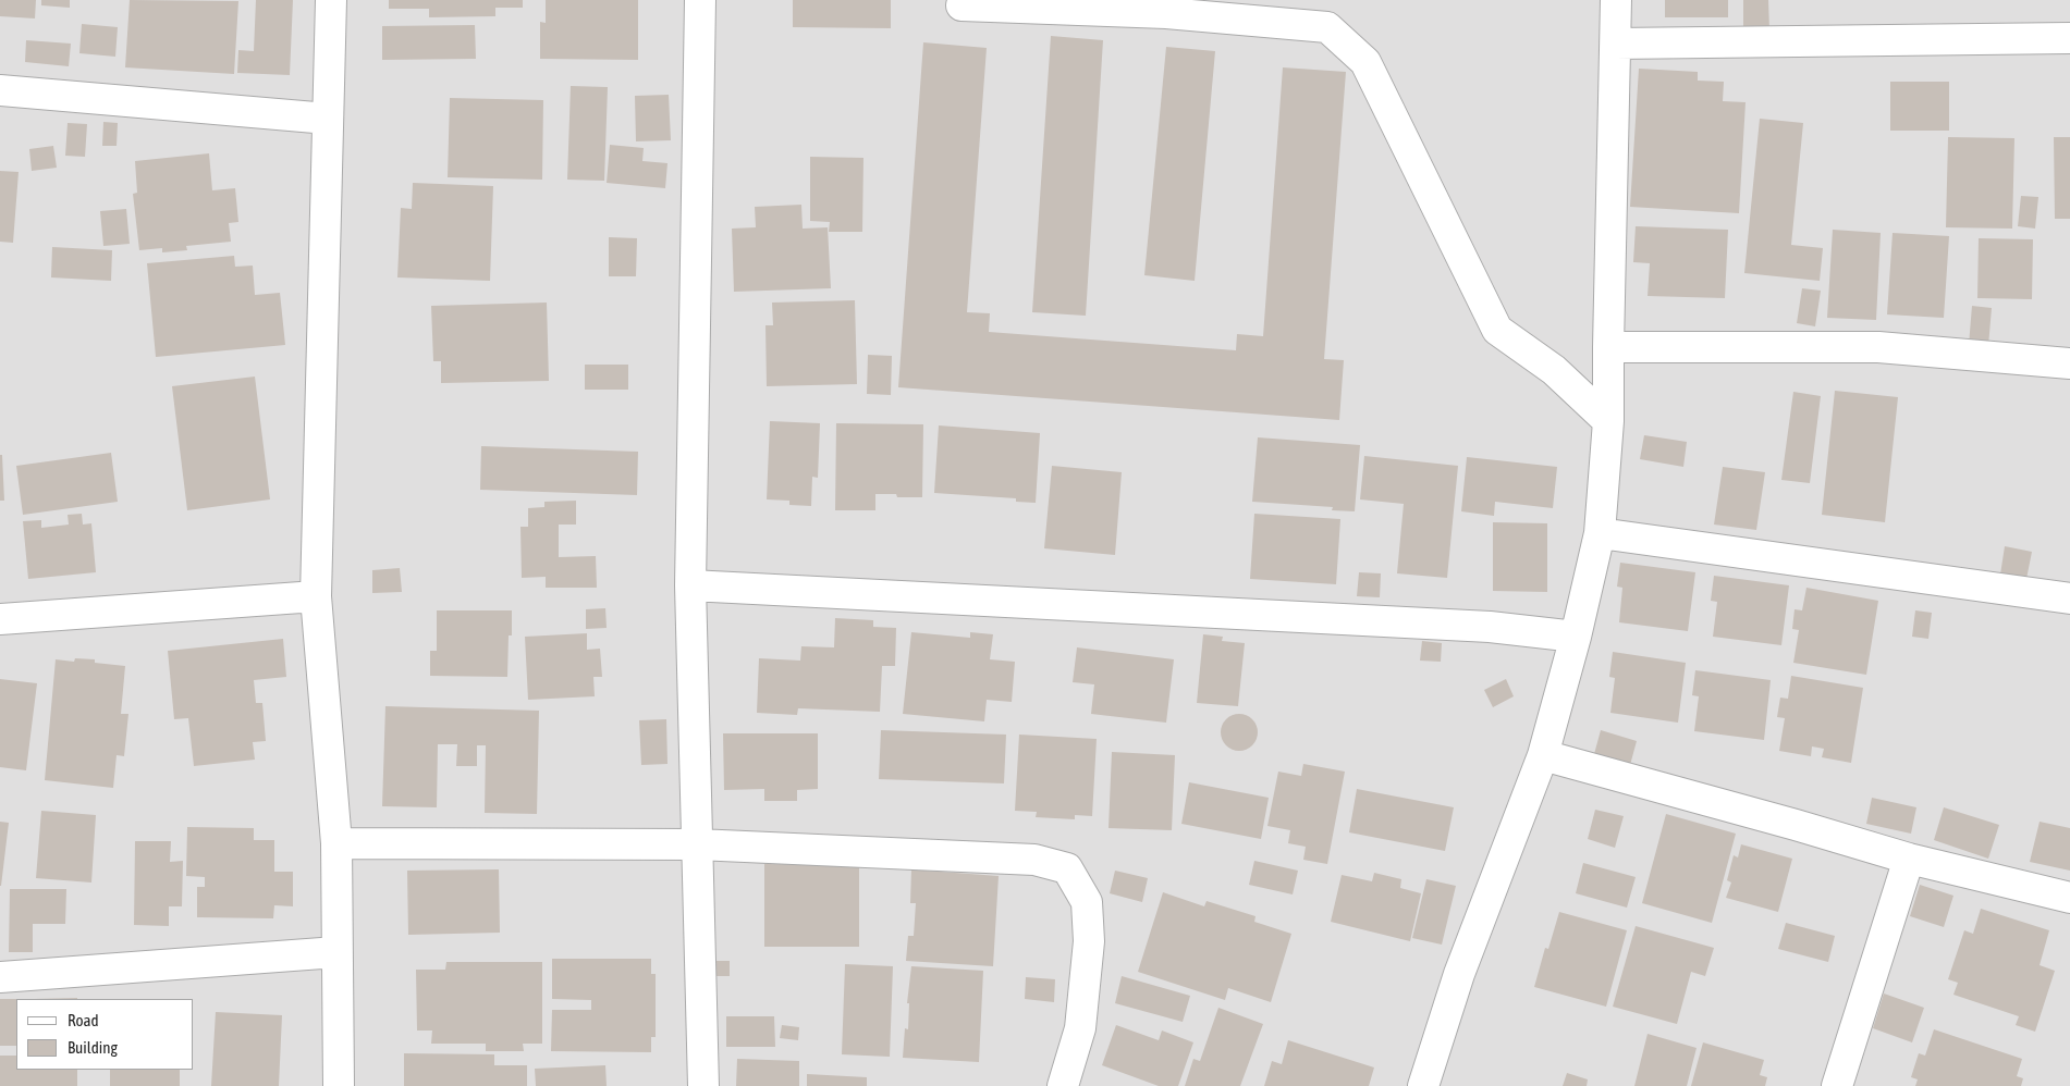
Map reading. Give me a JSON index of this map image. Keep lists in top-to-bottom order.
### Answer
{
  "legend": ["Road", "Building"]
}
